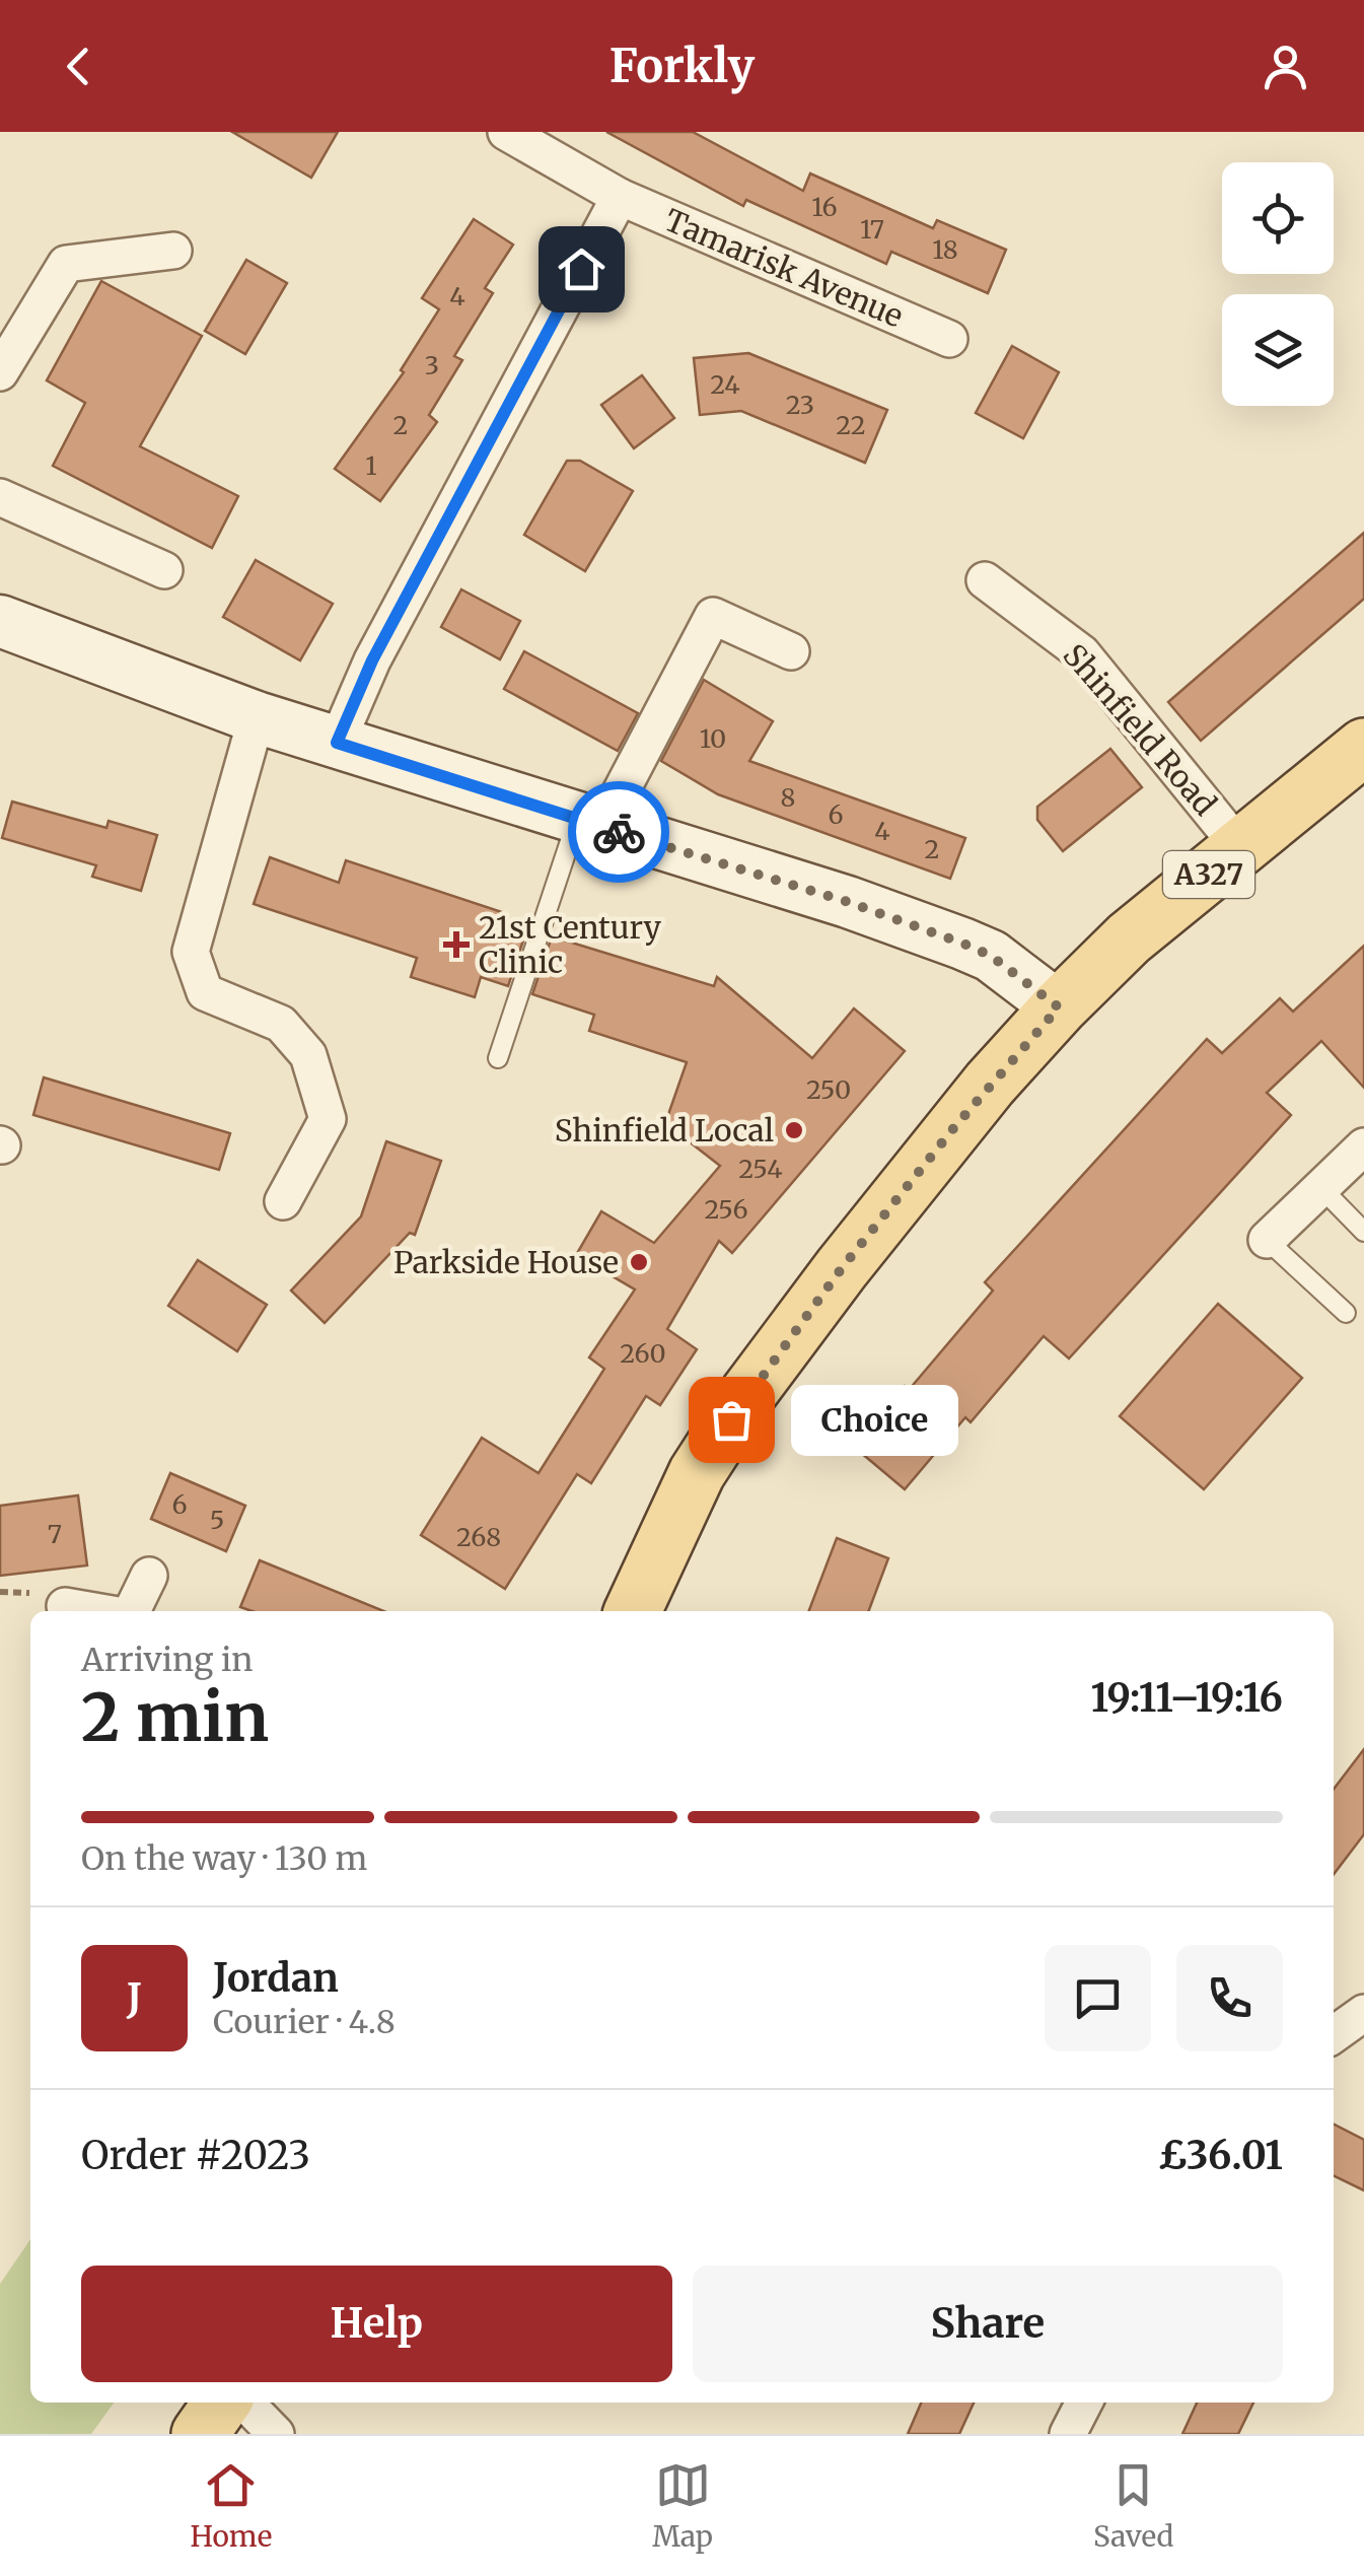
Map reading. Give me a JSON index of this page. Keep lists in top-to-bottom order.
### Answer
{
  "streets": {
    "main road": ["A327"],
    "street": ["Tamarisk Avenue", "Shinfield Road"]
  },
  "crossings": [
    ["Shinfield Road", "A327"]
  ],
  "places": {
    "health": ["21st Century Clinic"],
    "other": ["Shinfield Local", "Parkside House", "Choice"]
  },
  "house_numbers": [
    "16",
    "17",
    "18",
    "4",
    "3",
    "24",
    "23",
    "2",
    "22",
    "1",
    "10",
    "8",
    "6",
    "4",
    "2",
    "250",
    "254",
    "256",
    "260",
    "6",
    "5",
    "7",
    "268"
  ],
  "page": {
    "header": "Forkly",
    "bubble": "Choice",
    "heading": ["2 min", "Arriving in", "19:11–19:16"],
    "panel": [
      "Jordan",
      "Courier · 4.8",
      "Order #2023",
      "£36.01"
    ],
    "bar": "On the way · 130 m",
    "round": "J",
    "buttons": ["Help", "Share"],
    "tabs": ["Home", "Map", "Saved"]
  }
}
